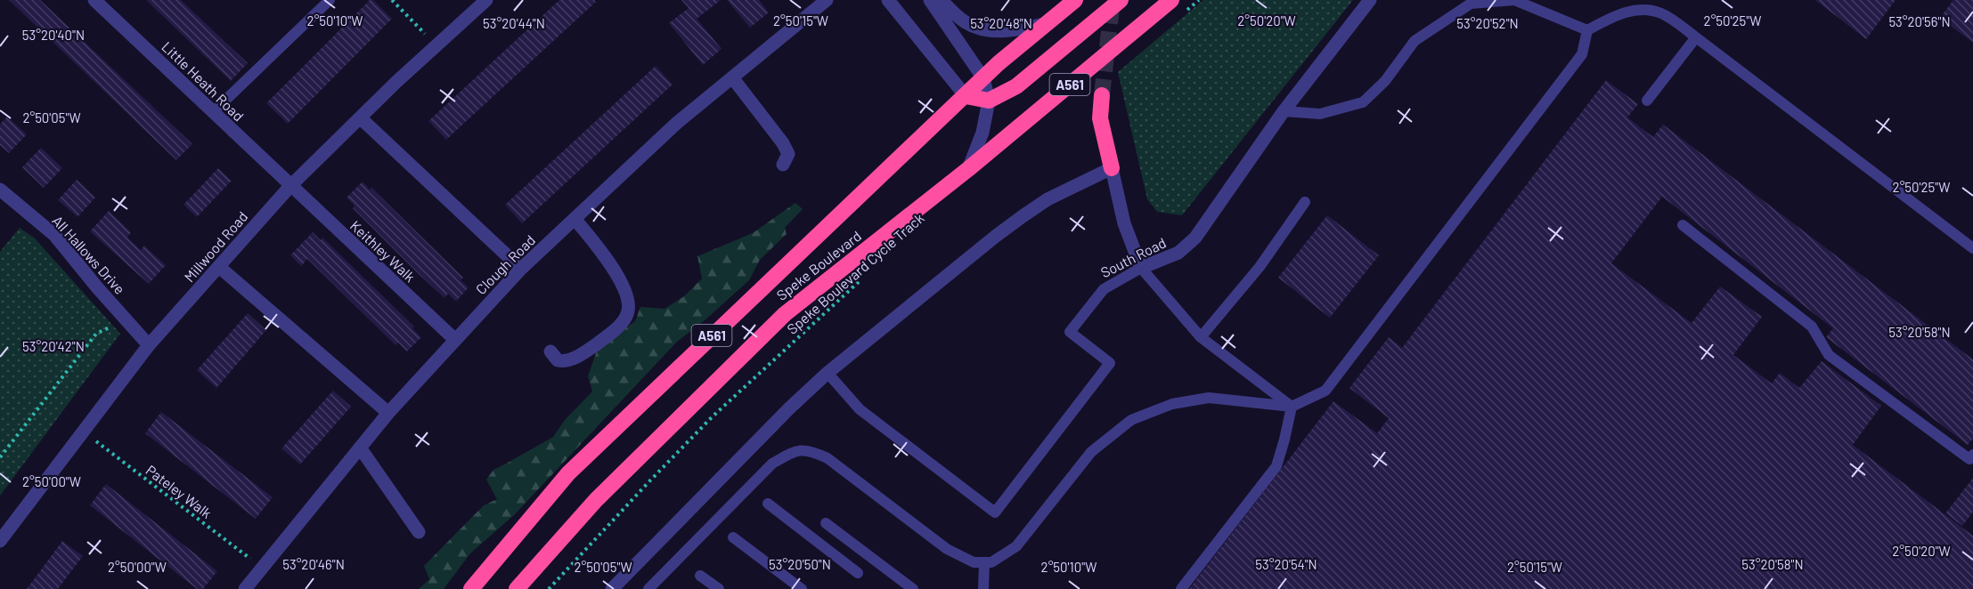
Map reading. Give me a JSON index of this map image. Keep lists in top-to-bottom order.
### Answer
{
  "streets": {
    "highway": ["A561", "Speke Boulevard"],
    "street": [
      "Little Heath Road",
      "Millwood Road",
      "Keithley Walk",
      "All Hallows Drive",
      "South Road",
      "Clough Road"
    ],
    "path": ["Speke Boulevard Cycle Track", "Pateley Walk"]
  },
  "crossings": [
    ["Little Heath Road", "Millwood Road"],
    ["Little Heath Road", "Keithley Walk"],
    ["Millwood Road", "Keithley Walk"],
    ["Millwood Road", "All Hallows Drive"],
    ["Millwood Road", "Pateley Walk"],
    ["Keithley Walk", "Clough Road"],
    ["Clough Road", "Pateley Walk"]
  ],
  "coordinates": [
    "2°50'10\"W",
    "2°50'15\"W",
    "2°50'20\"W",
    "2°50'25\"W",
    "53°20'56\"N",
    "53°20'44\"N",
    "53°20'48\"N",
    "53°20'52\"N",
    "53°20'40\"N",
    "2°50'05\"W",
    "53°20'58\"N",
    "53°20'42\"N",
    "2°50'00\"W",
    "53°20'46\"N",
    "53°20'50\"N",
    "53°20'54\"N"
  ]
}
